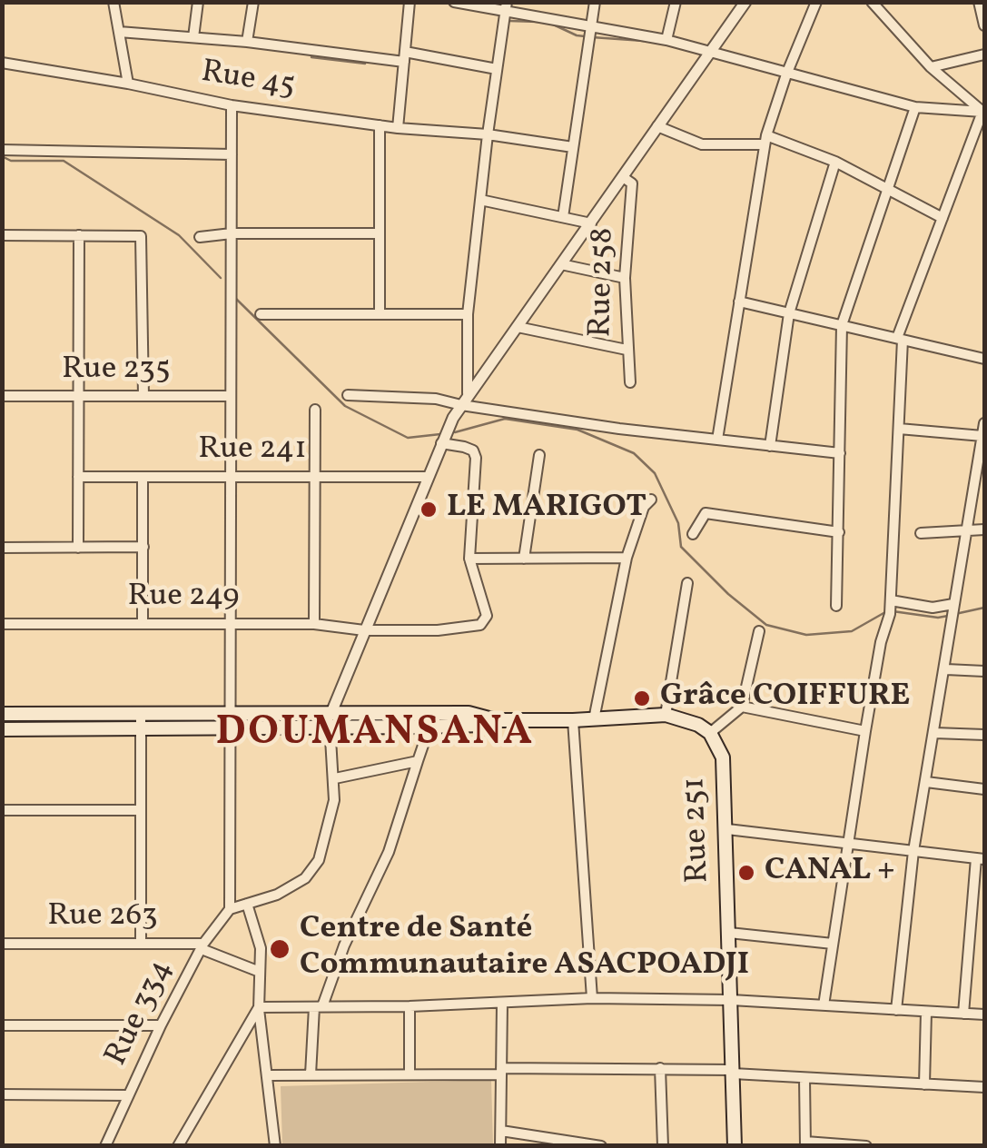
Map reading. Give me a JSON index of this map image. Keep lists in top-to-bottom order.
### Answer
{
  "streets": {
    "main road": ["Rue 251"],
    "street": [
      "Rue 45",
      "Rue 258",
      "Rue 235",
      "Rue 241",
      "Rue 249",
      "Rue 263",
      "Rue 334"
    ]
  },
  "crossings": [
    ["Rue 263", "Rue 334"]
  ],
  "districts": ["DOUMANSANA"],
  "places": [
    "LE MARIGOT",
    "Grâce COIFFURE",
    "CANAL +",
    "Centre de Santé Communautaire ASACPOADJI"
  ]
}
